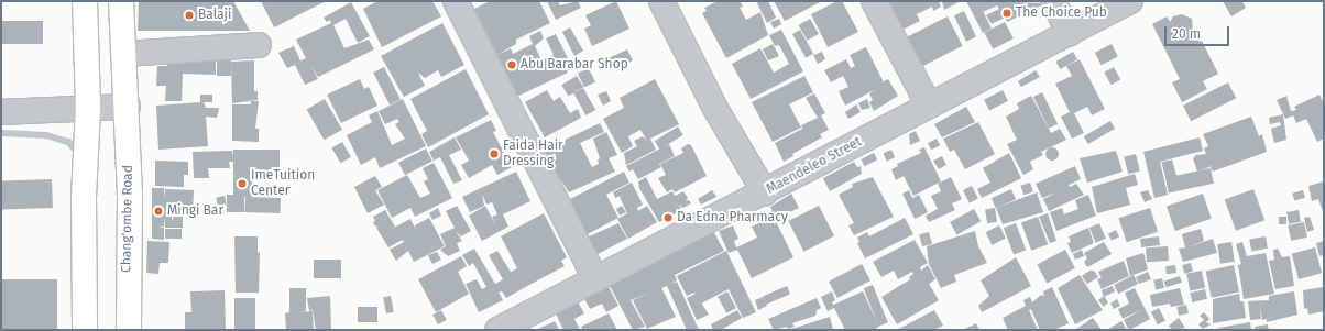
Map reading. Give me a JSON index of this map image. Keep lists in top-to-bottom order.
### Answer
{
  "streets": {
    "main road": ["Chang'ombe Road"],
    "street": ["Maendeleo Street"]
  },
  "places": [
    "The Choice Pub",
    "Balaji",
    "Abu Barabar Shop",
    "Faida Hair Dressing",
    "ImeTuition Center",
    "Mingi Bar",
    "Da Edna Pharmacy"
  ],
  "scale_bar": "20 m"
}
